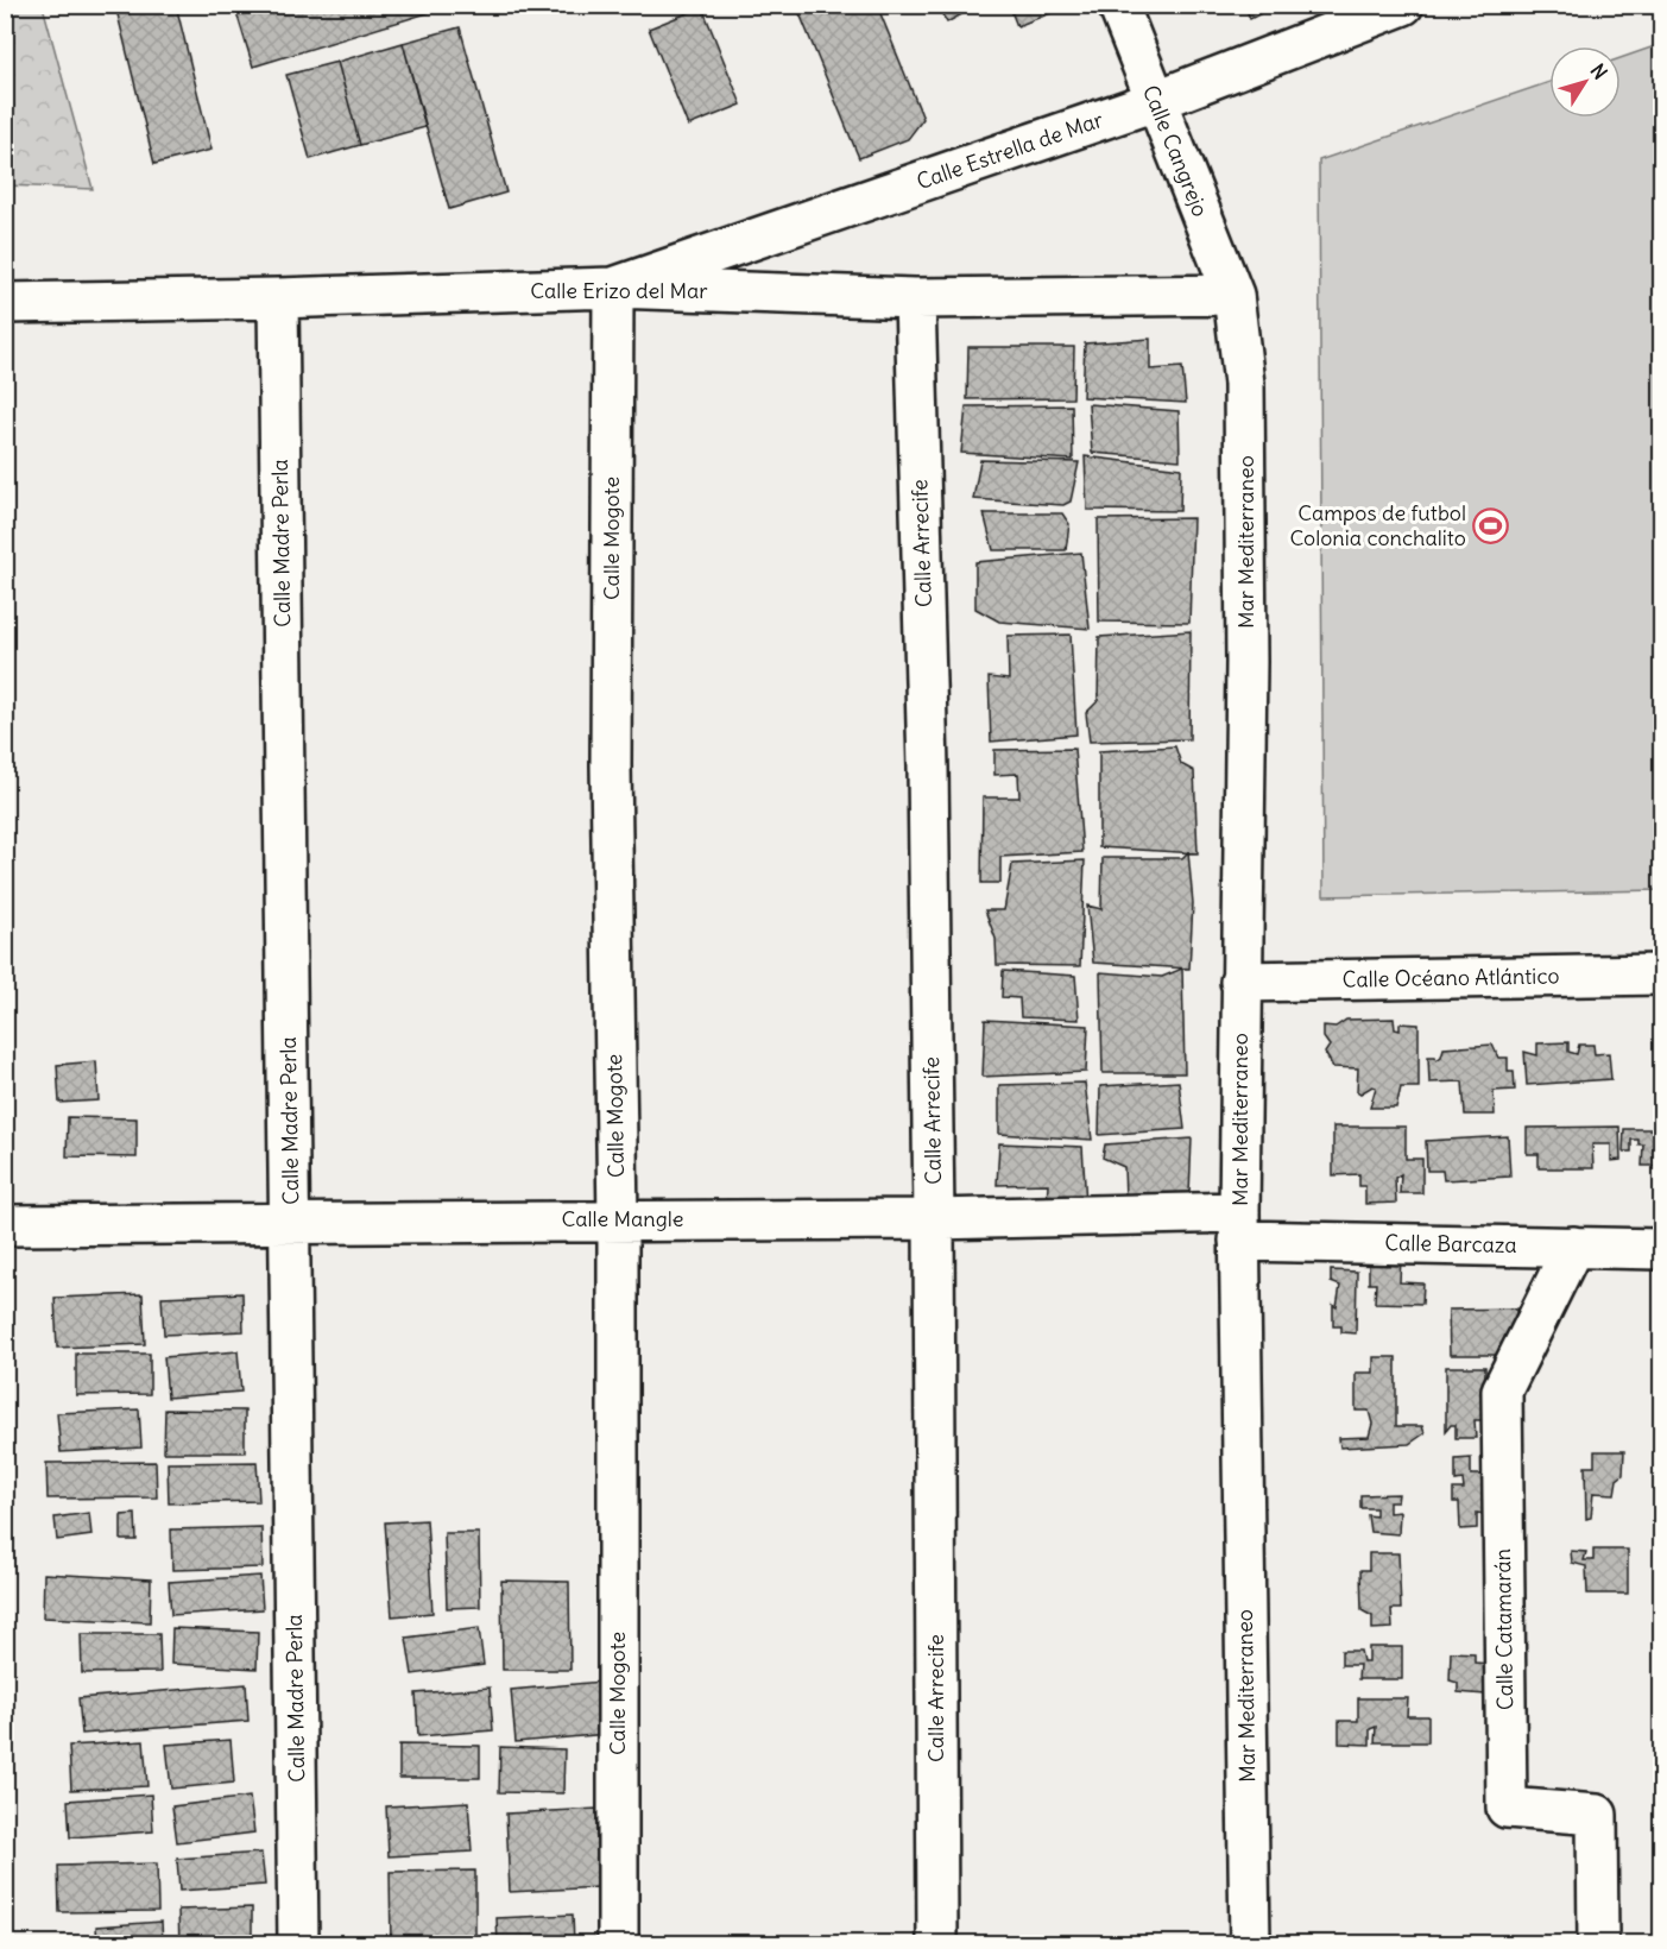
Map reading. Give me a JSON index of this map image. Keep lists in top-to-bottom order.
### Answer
{
  "streets": {
    "street": [
      "Calle Estrella de Mar",
      "Calle Cangrejo",
      "Calle Erizo del Mar",
      "Calle Mogote",
      "Mar Mediterraneo",
      "Calle Madre Perla",
      "Calle Arrecife",
      "Calle Océano Atlántico",
      "Calle Mangle",
      "Calle Barcaza",
      "Calle Catamarán"
    ]
  },
  "crossings": [
    ["Calle Estrella de Mar", "Calle Cangrejo"],
    ["Calle Estrella de Mar", "Calle Erizo del Mar"],
    ["Calle Estrella de Mar", "Calle Mogote"],
    ["Calle Cangrejo", "Calle Erizo del Mar"],
    ["Calle Cangrejo", "Mar Mediterraneo"],
    ["Calle Erizo del Mar", "Calle Mogote"],
    ["Calle Erizo del Mar", "Mar Mediterraneo"],
    ["Calle Erizo del Mar", "Calle Madre Perla"],
    ["Calle Erizo del Mar", "Calle Arrecife"],
    ["Calle Mogote", "Calle Mangle"],
    ["Mar Mediterraneo", "Calle Océano Atlántico"],
    ["Mar Mediterraneo", "Calle Mangle"],
    ["Mar Mediterraneo", "Calle Barcaza"],
    ["Calle Madre Perla", "Calle Mangle"],
    ["Calle Arrecife", "Calle Mangle"],
    ["Calle Mangle", "Calle Barcaza"],
    ["Calle Barcaza", "Calle Catamarán"]
  ],
  "places": {
    "sports": ["Campos de futbol Colonia conchalito"]
  },
  "north": "top right"
}
